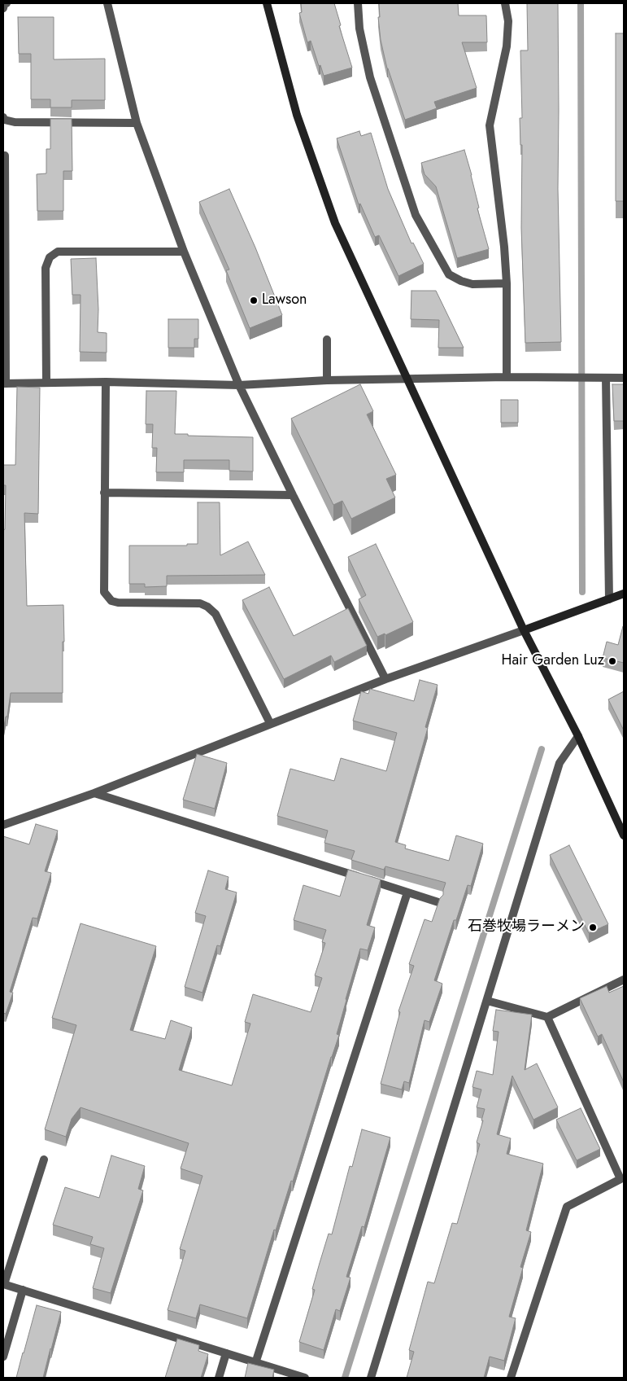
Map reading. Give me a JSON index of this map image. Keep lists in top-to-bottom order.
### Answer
{
  "places": ["Lawson", "Hair Garden Luz", "石巻牧場ラーメン"]
}
